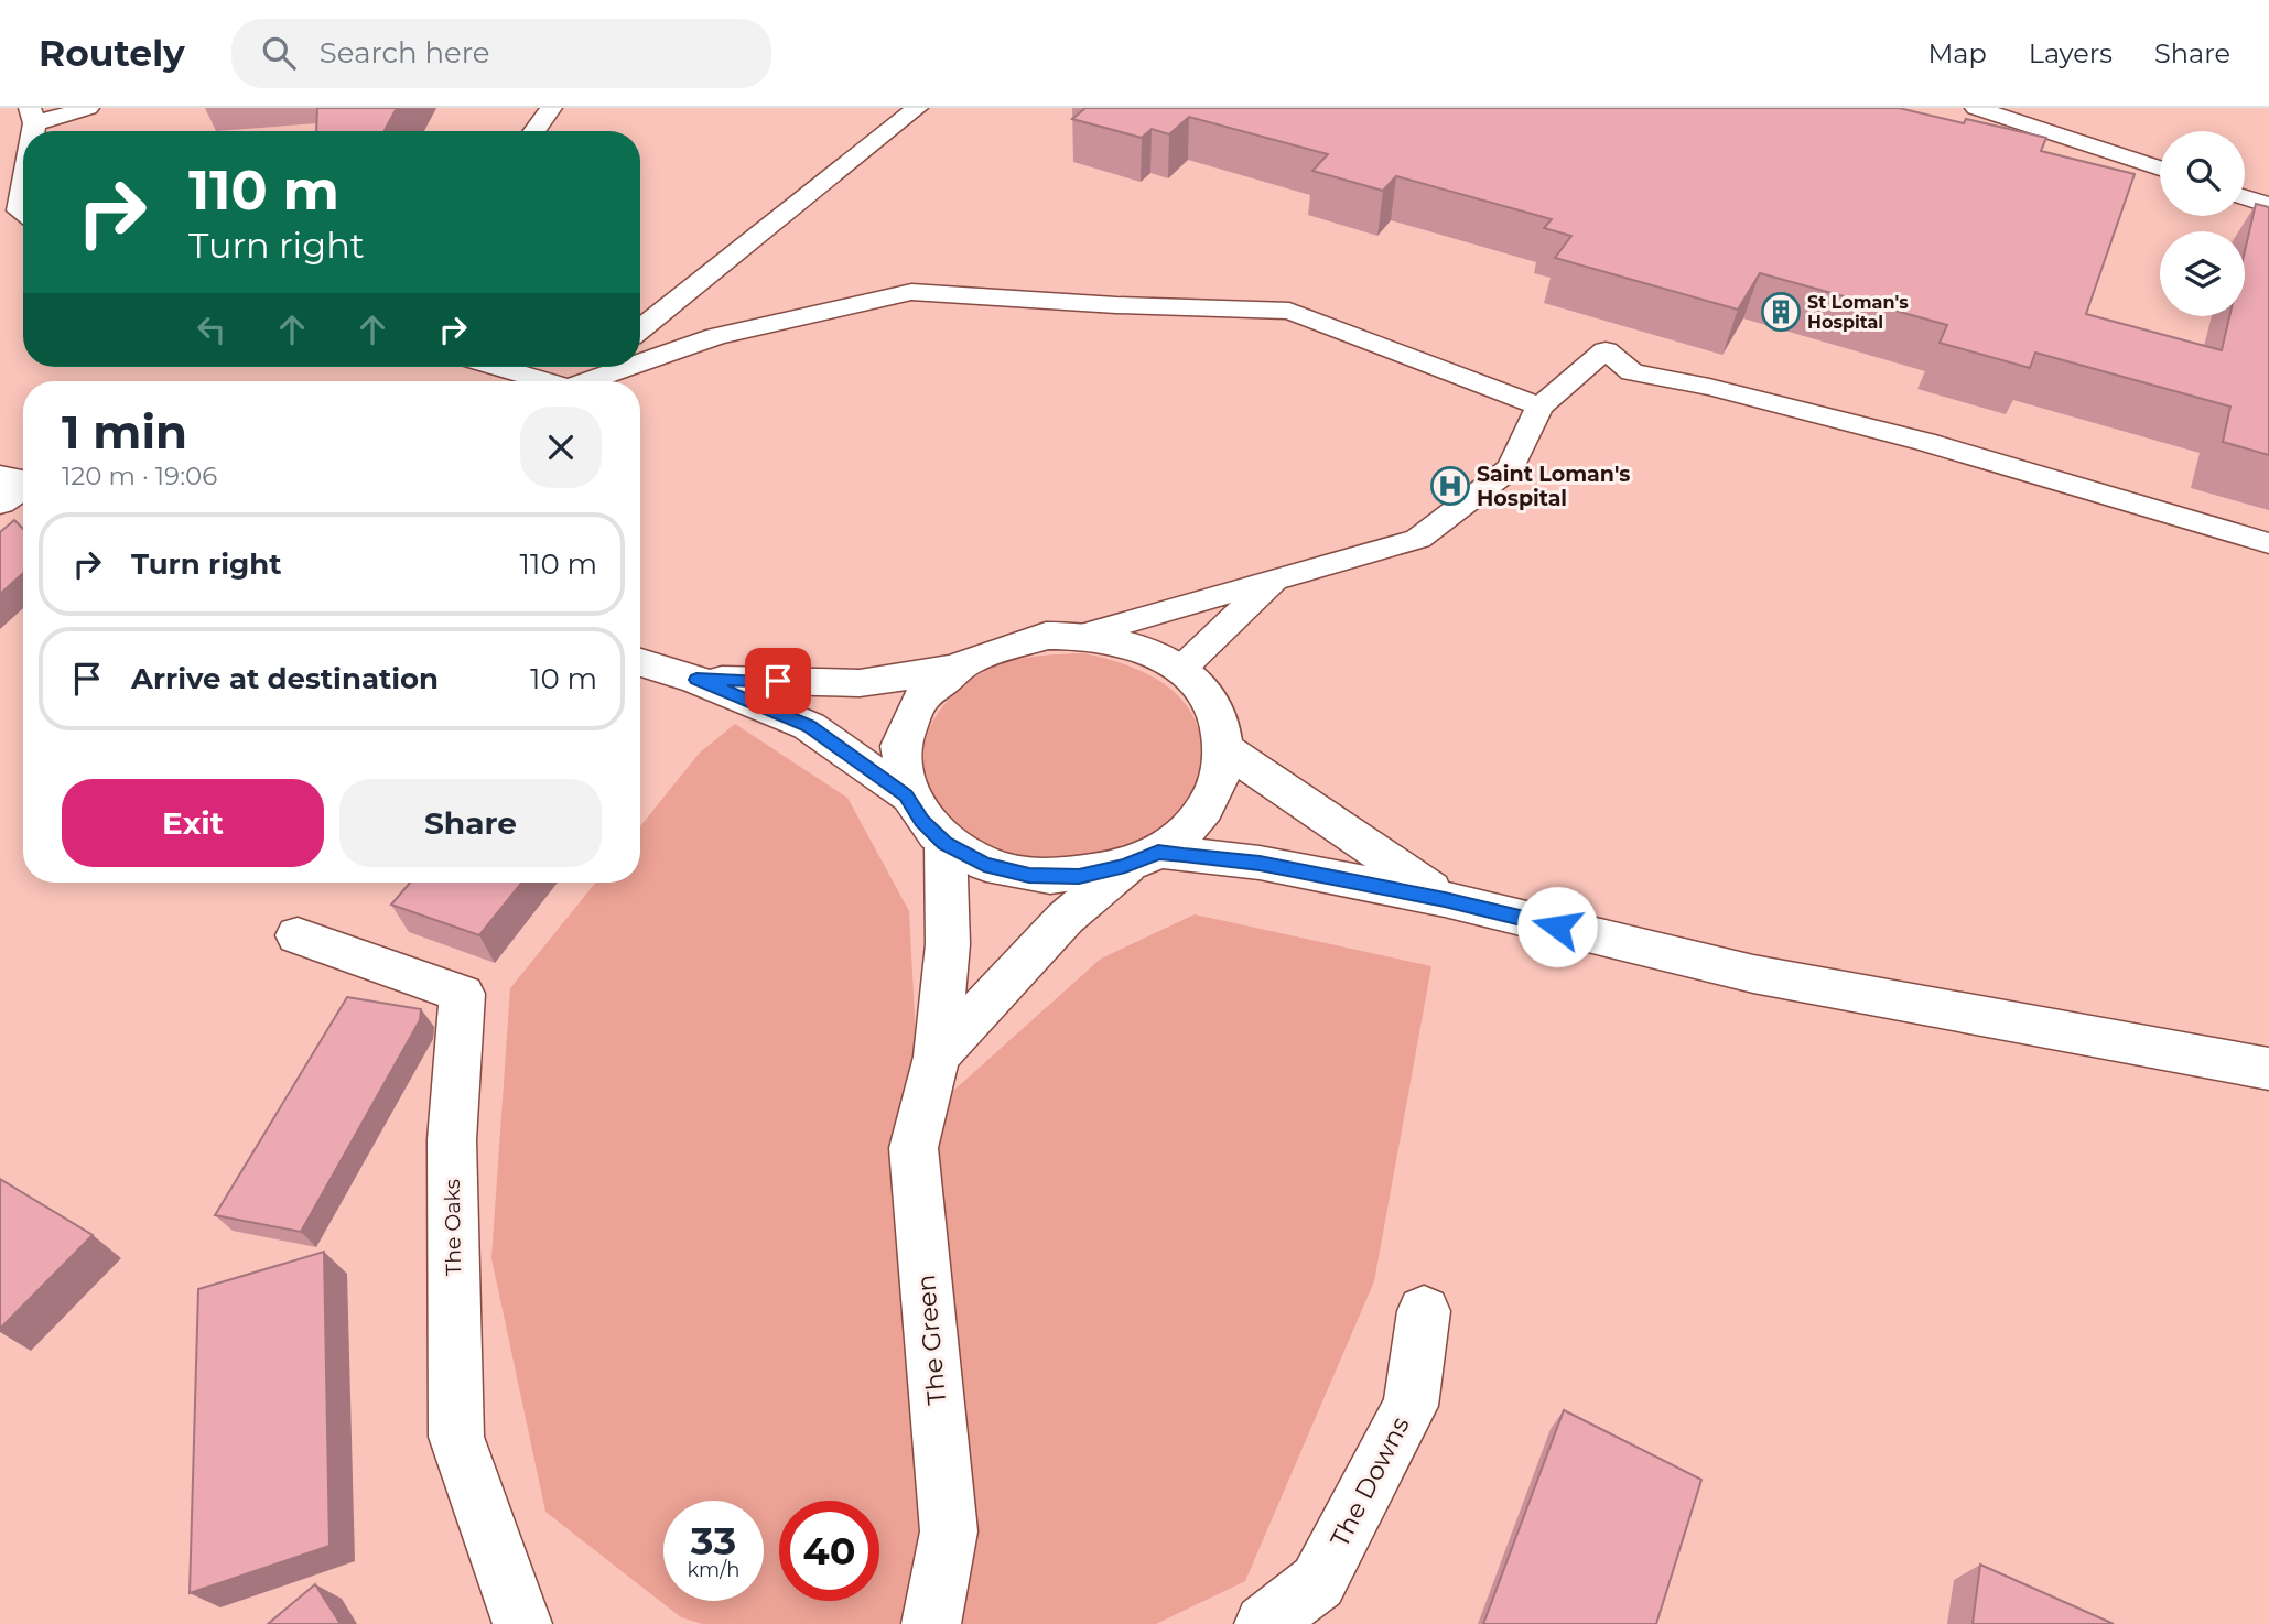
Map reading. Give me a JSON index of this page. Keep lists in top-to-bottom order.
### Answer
{
  "streets": {
    "street": ["The Oaks", "The Green", "The Downs"]
  },
  "places": {
    "building": ["St Loman's Hospital"],
    "hospital": ["Saint Loman's Hospital"]
  },
  "page": {
    "header": "Routely",
    "search": "Search here",
    "nav": ["Map", "Layers", "Share"],
    "turn": ["110 m", "Turn right"],
    "heading": ["1 min", "120 m · 19:06"],
    "list": [
      {
        "name": "Turn right",
        "value": "110 m"
      },
      {
        "name": "Arrive at destination",
        "value": "10 m"
      }
    ],
    "buttons": ["Exit", "Share"],
    "speed": "33 km/h",
    "limit": "40"
  }
}
